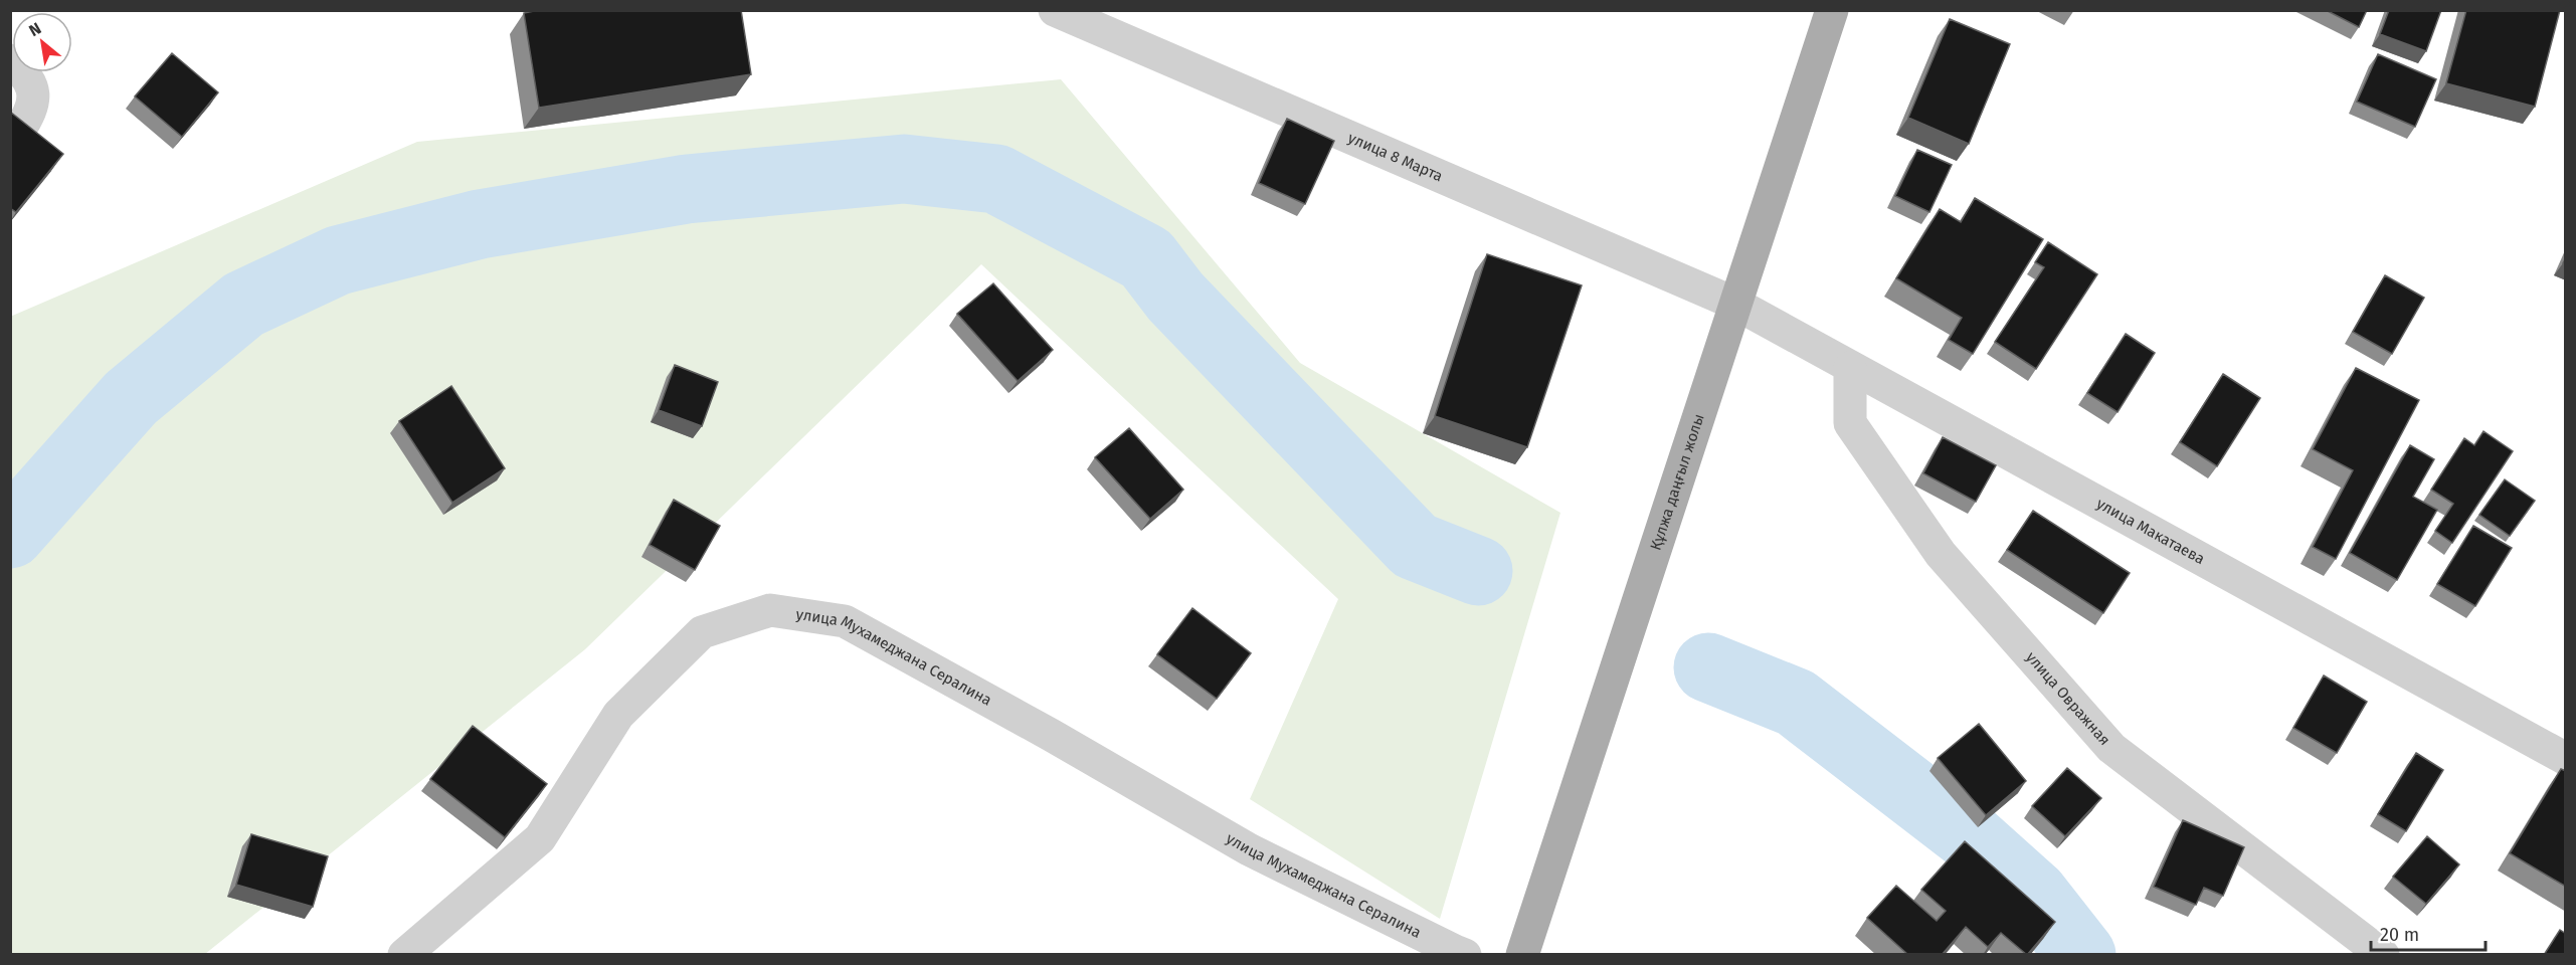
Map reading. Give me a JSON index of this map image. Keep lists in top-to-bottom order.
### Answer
{
  "streets": {
    "main road": ["Құлжа даңғыл жолы"],
    "street": [
      "улица 8 Марта",
      "улица Макатаева",
      "улица Мухамеджана Сералина",
      "улица Овражная"
    ]
  },
  "crossings": [
    ["улица 8 Марта", "Құлжа даңғыл жолы"],
    ["улица 8 Марта", "улица Макатаева"],
    ["Құлжа даңғыл жолы", "улица Макатаева"],
    ["улица Макатаева", "улица Овражная"]
  ],
  "scale_bar": "20 m",
  "north": "top left"
}
